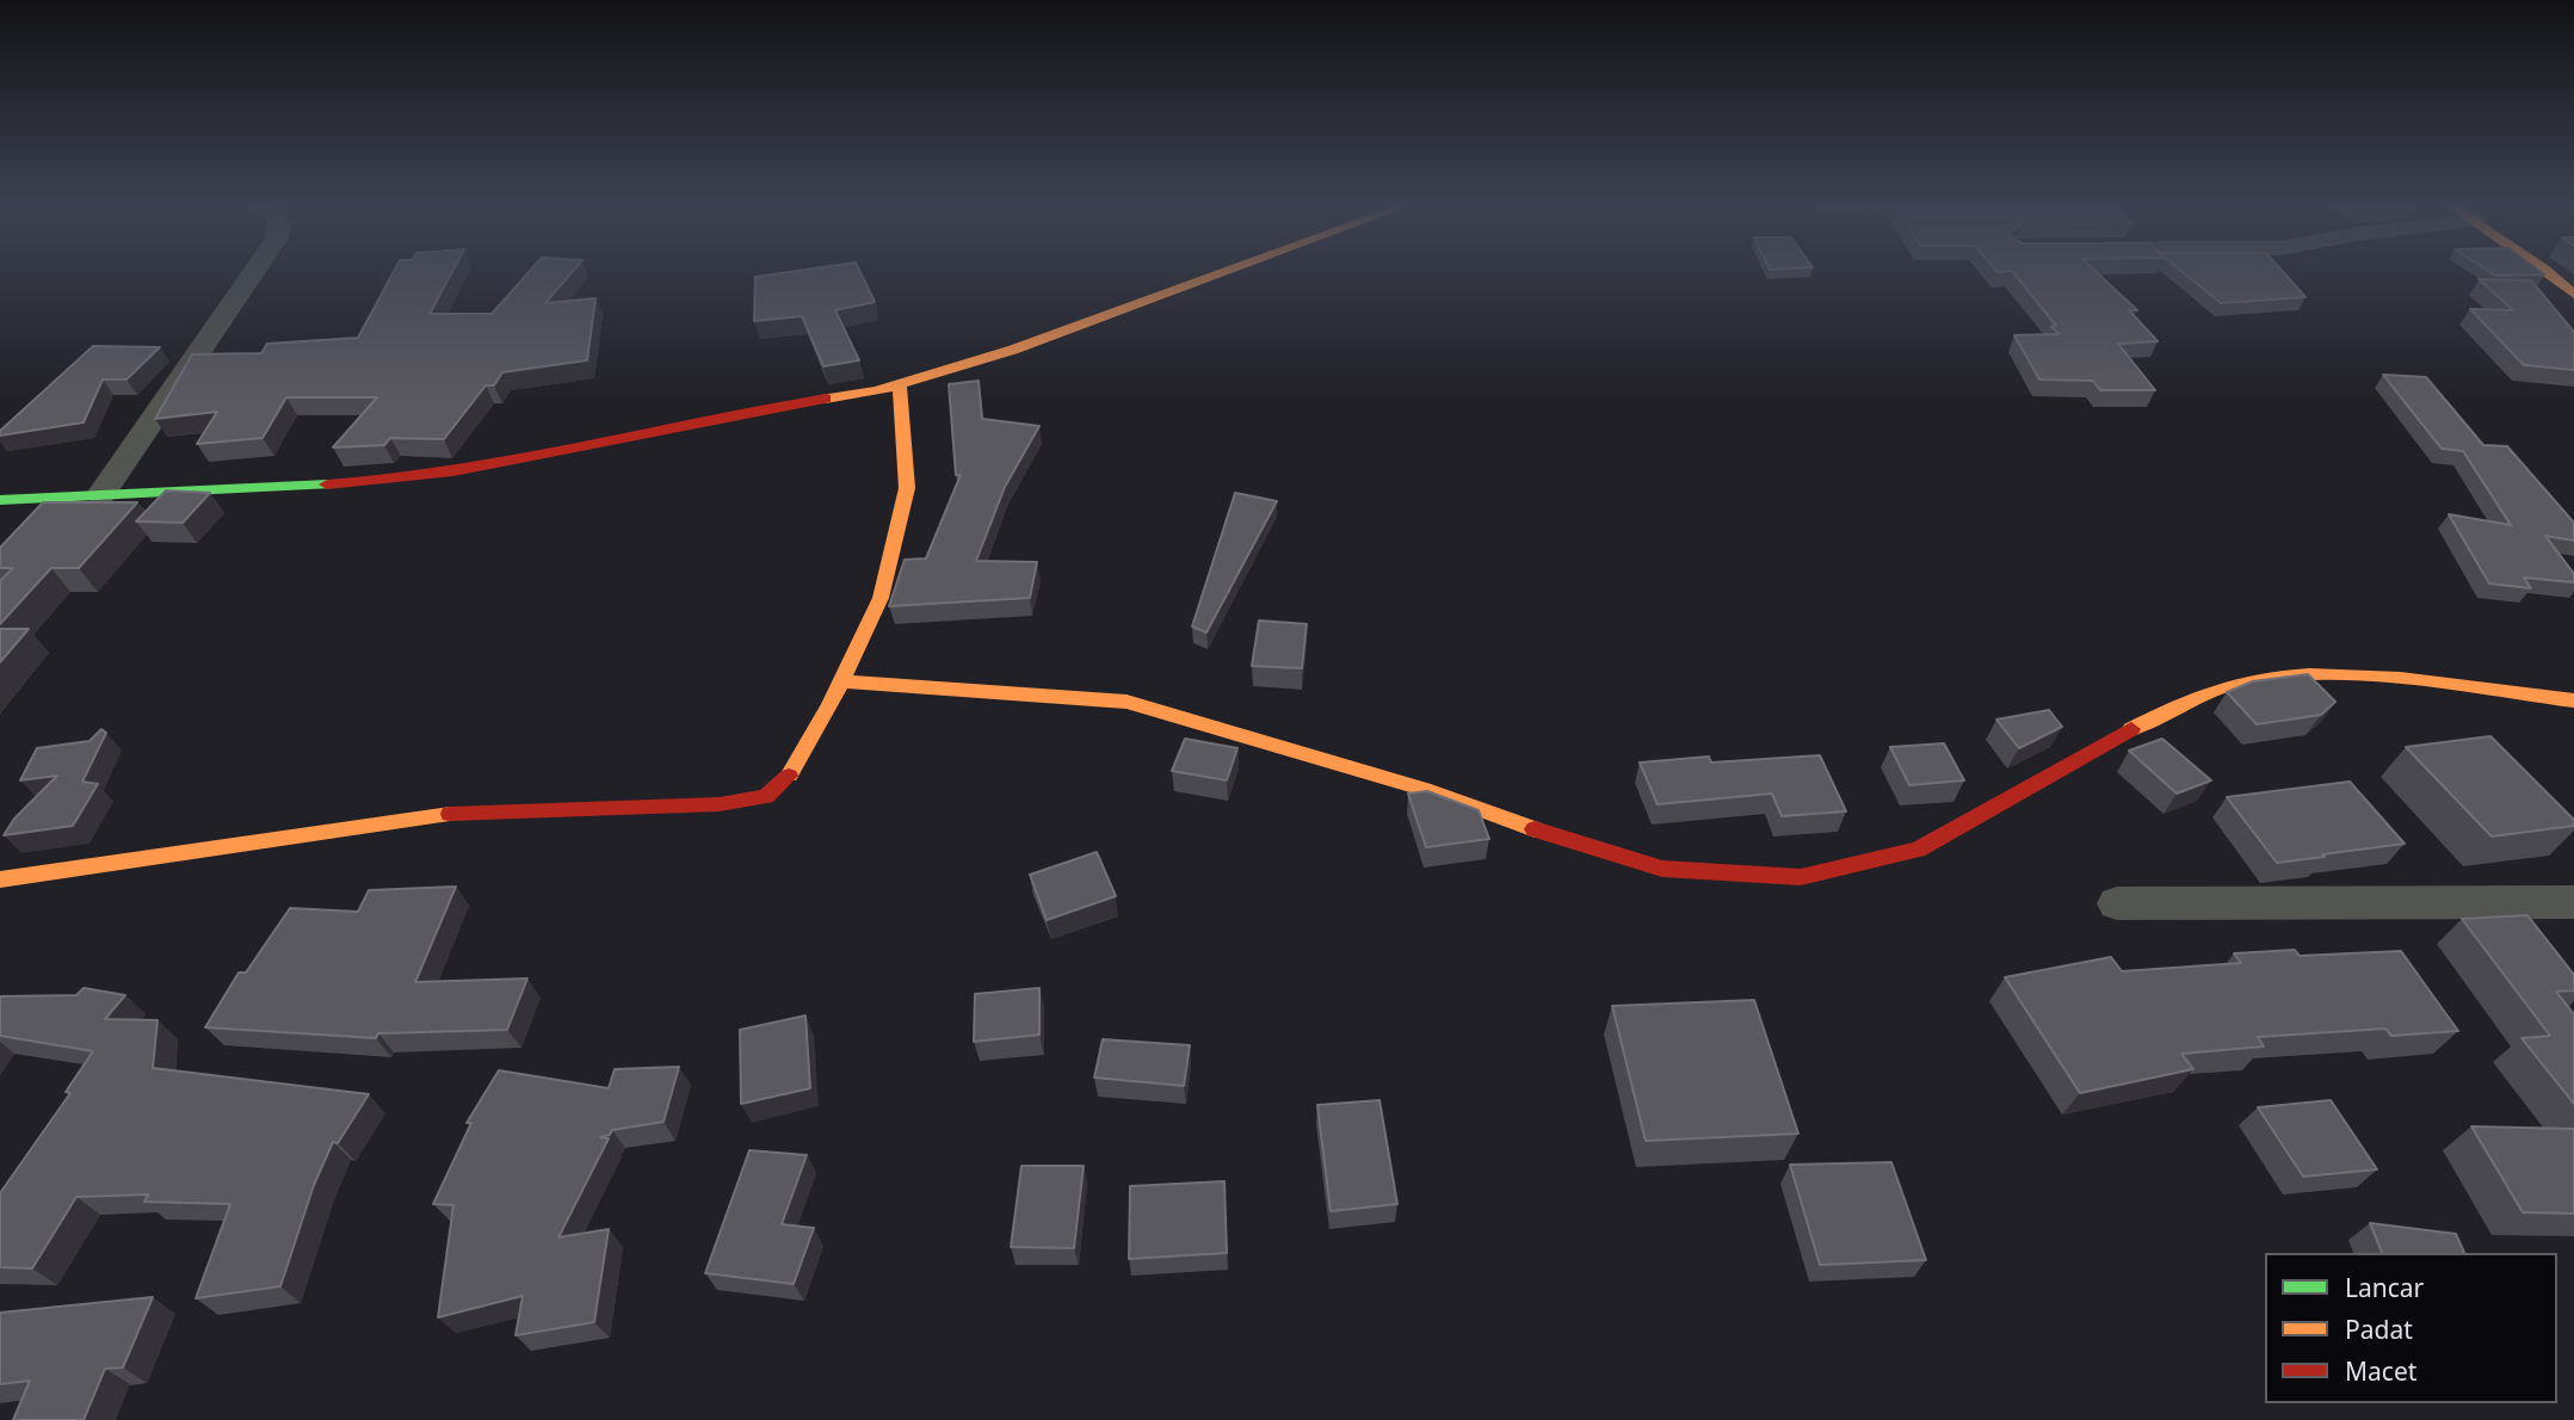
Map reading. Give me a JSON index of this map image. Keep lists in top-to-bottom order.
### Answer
{
  "legend": ["Lancar", "Padat", "Macet"]
}
